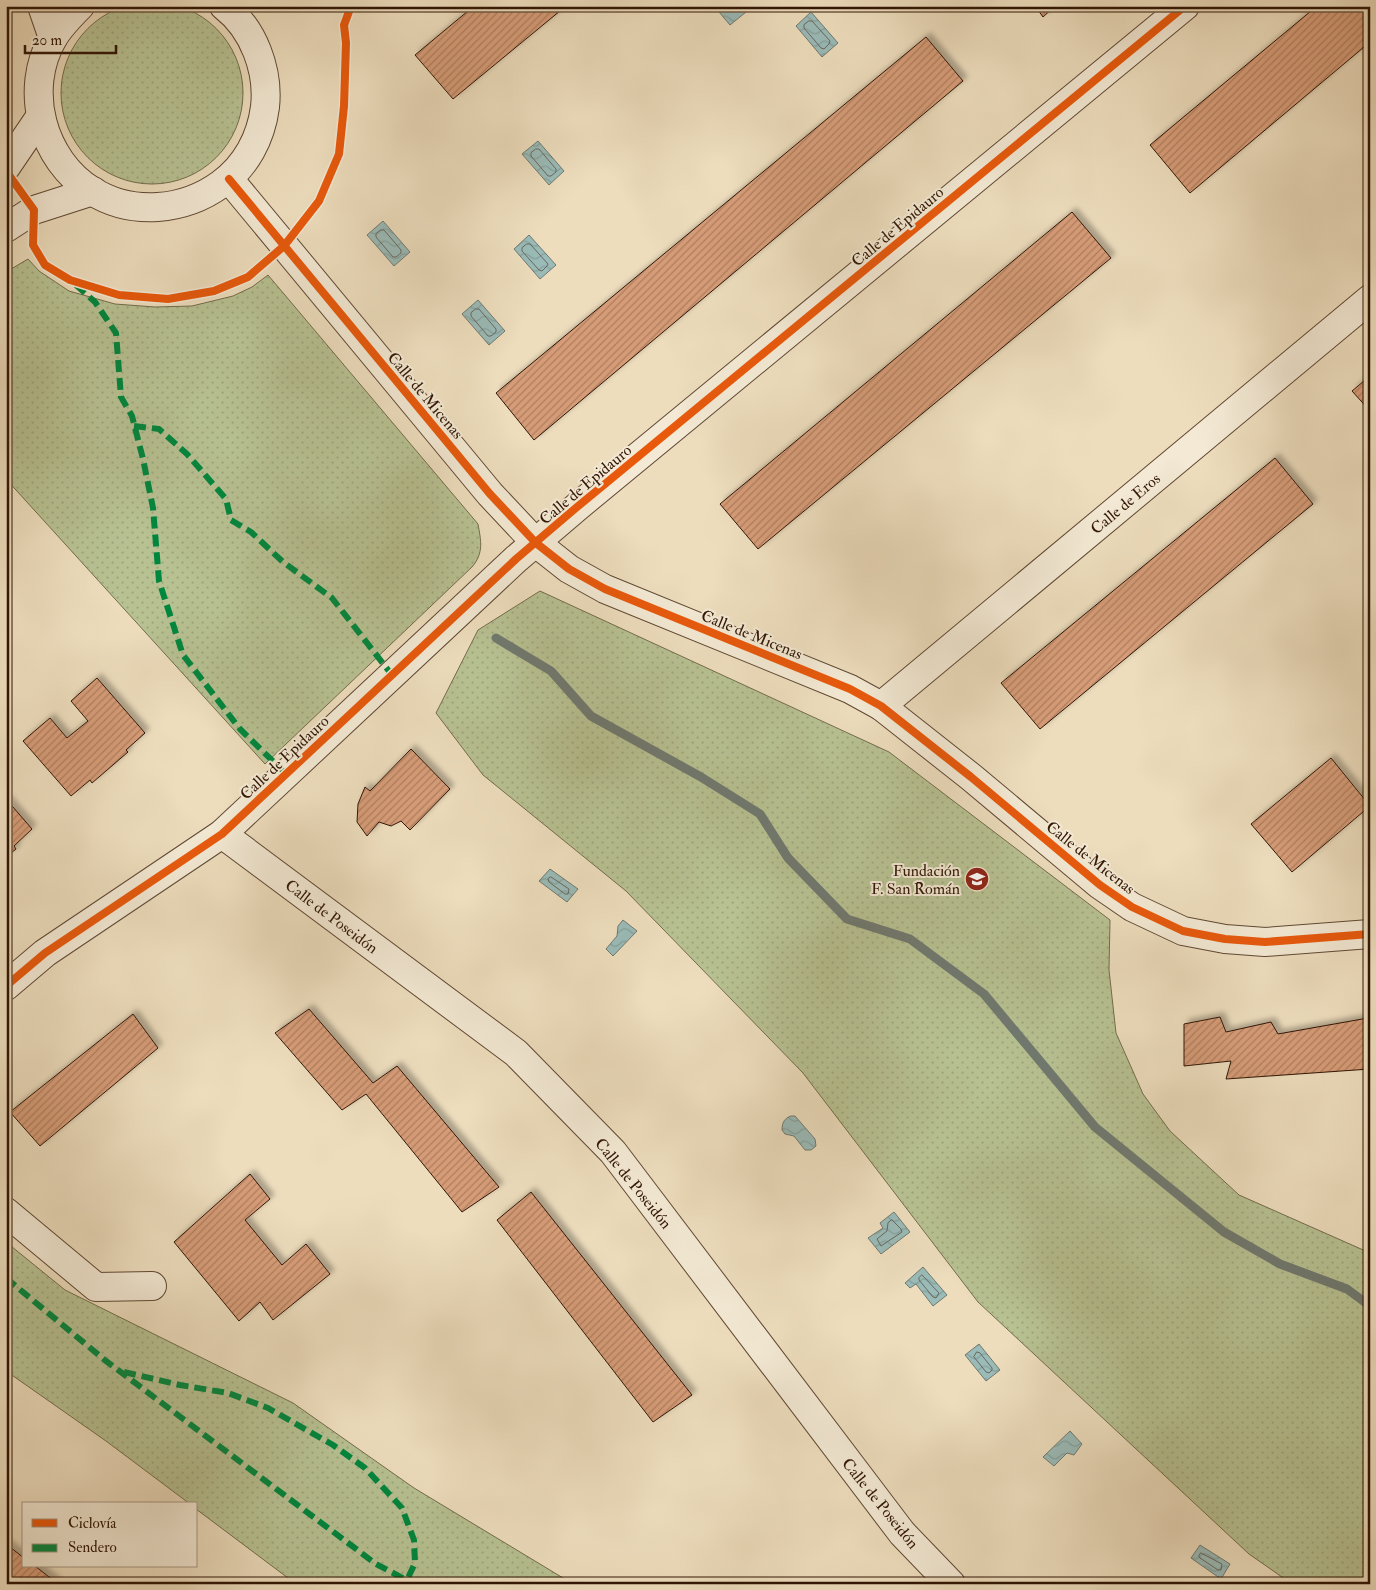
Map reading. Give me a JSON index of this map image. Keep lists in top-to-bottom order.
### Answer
{
  "streets": {
    "street": [
      "Calle de Epidauro",
      "Calle de Micenas",
      "Calle de Eros",
      "Calle de Poseidón"
    ]
  },
  "crossings": [
    ["Calle de Epidauro", "Calle de Micenas"],
    ["Calle de Epidauro", "Calle de Poseidón"],
    ["Calle de Micenas", "Calle de Eros"]
  ],
  "places": {
    "school or university": ["Fundación F. San Román"]
  },
  "legend": ["Ciclovía", "Sendero"],
  "scale_bar": "20 m"
}
